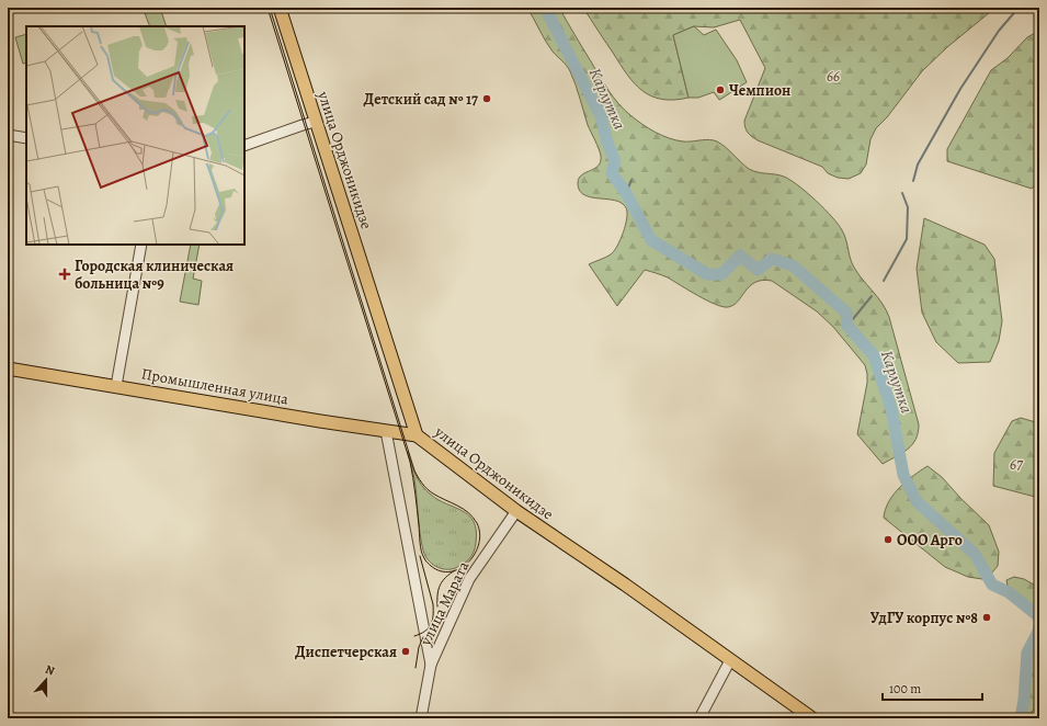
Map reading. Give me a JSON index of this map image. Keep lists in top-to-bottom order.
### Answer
{
  "streets": {
    "main road": ["улица Орджоникидзе", "Промышленная улица"],
    "street": ["улица Марата"]
  },
  "crossings": [
    ["улица Орджоникидзе", "Промышленная улица"],
    ["улица Орджоникидзе", "улица Марата"]
  ],
  "water": ["Карлутка"],
  "parks": ["66", "67"],
  "places": {
    "other": [
      "Чемпион",
      "Детский сад № 17",
      "ООО Арго",
      "УдГУ корпус №8",
      "Диспетчерская"
    ],
    "health": ["Городская клиническая больница №9"]
  },
  "scale_bar": "100 m",
  "north": "top"
}
